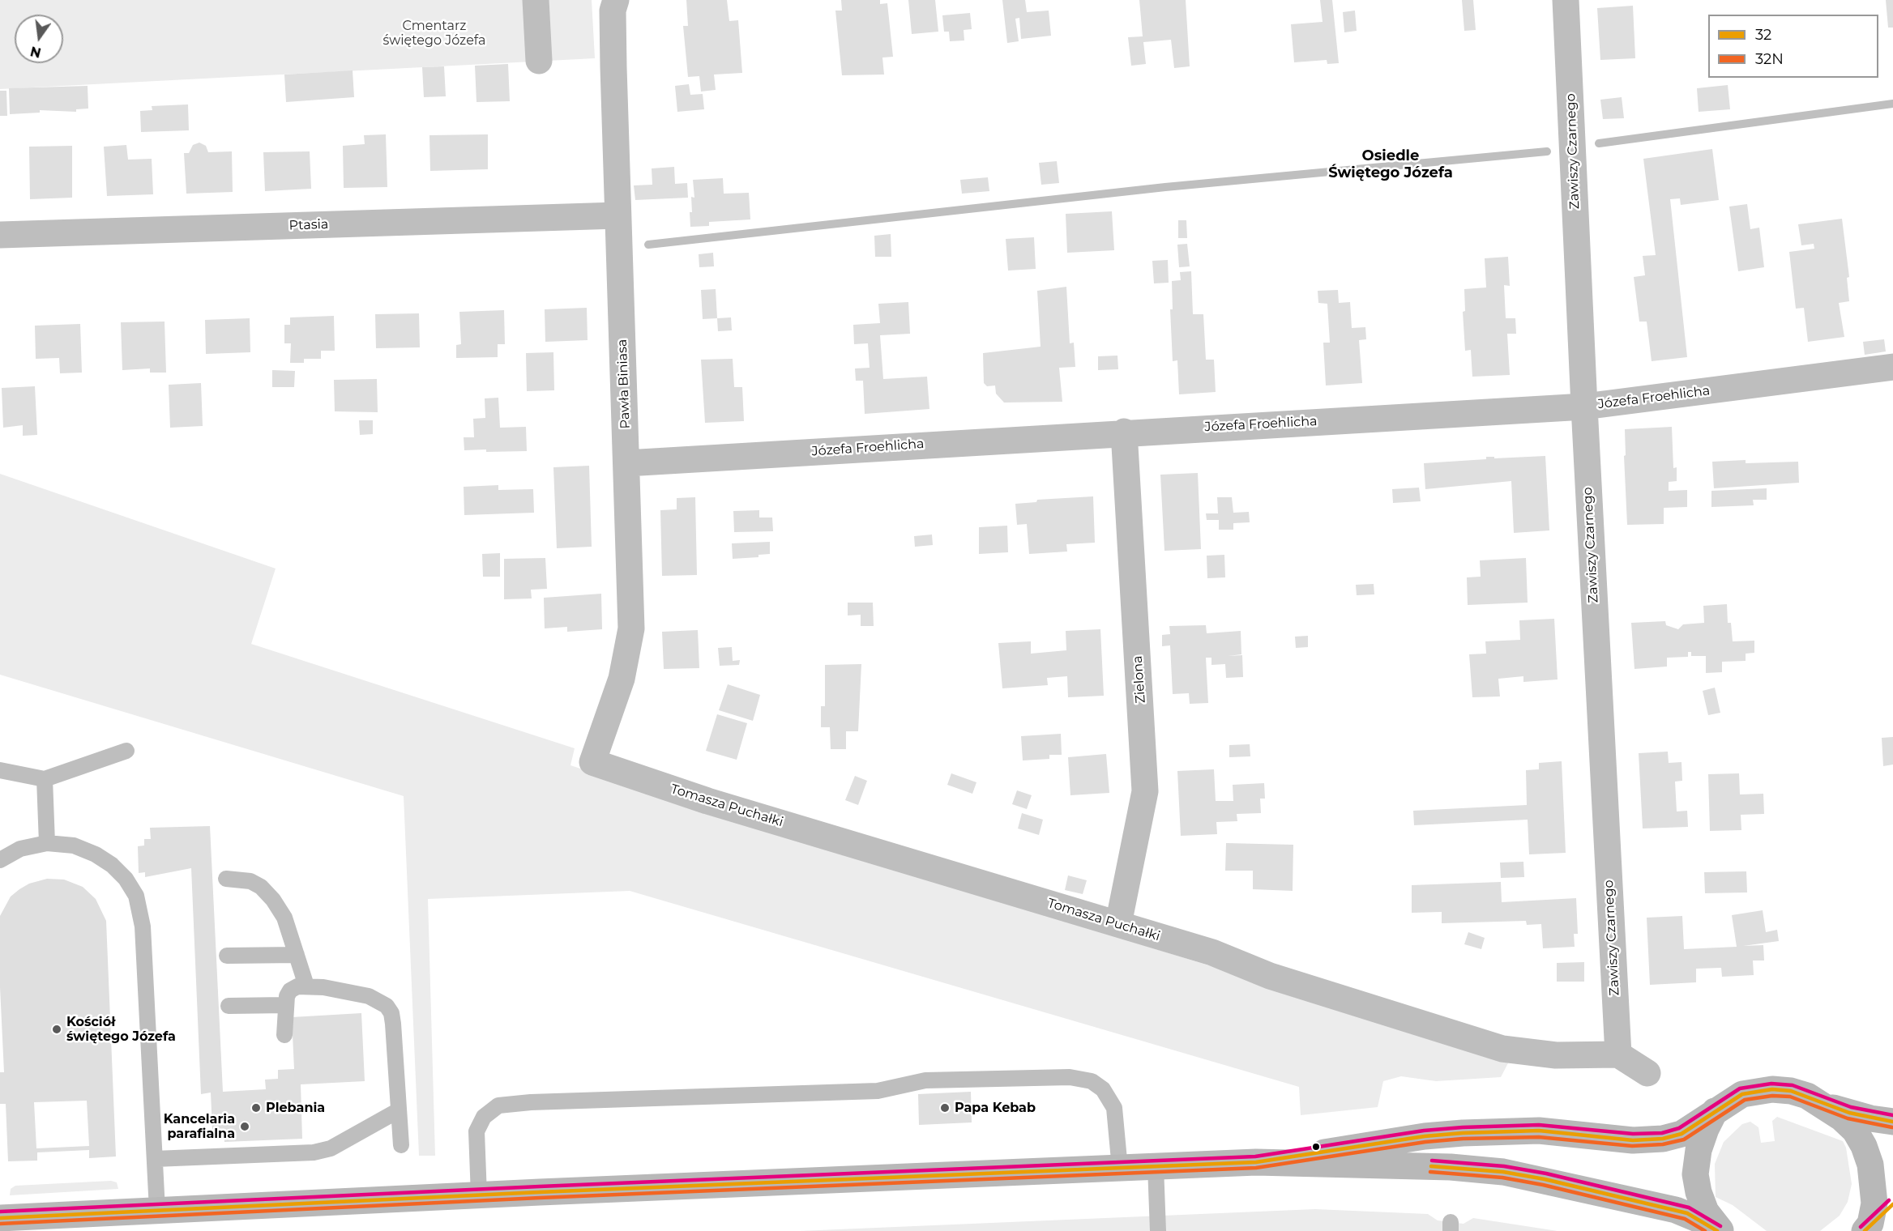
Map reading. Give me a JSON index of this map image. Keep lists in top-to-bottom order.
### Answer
{
  "streets": {
    "street": [
      "Zawiszy Czarnego",
      "Ptasia",
      "Pawła Biniasa",
      "Józefa Froehlicha",
      "Zielona",
      "Tomasza Puchałki"
    ]
  },
  "crossings": [
    ["Zawiszy Czarnego", "Józefa Froehlicha"],
    ["Zawiszy Czarnego", "Tomasza Puchałki"],
    ["Ptasia", "Pawła Biniasa"],
    ["Pawła Biniasa", "Józefa Froehlicha"],
    ["Pawła Biniasa", "Tomasza Puchałki"],
    ["Józefa Froehlicha", "Zielona"],
    ["Zielona", "Tomasza Puchałki"]
  ],
  "districts": ["Osiedle Świętego Józefa"],
  "parks": ["Cmentarz świętego Józefa"],
  "places": [
    "Kościół świętego Józefa",
    "Plebania",
    "Papa Kebab",
    "Kancelaria parafialna"
  ],
  "lines": ["transit line 32", "transit line 32N"],
  "legend": ["32", "32N"],
  "north": "bottom"
}
